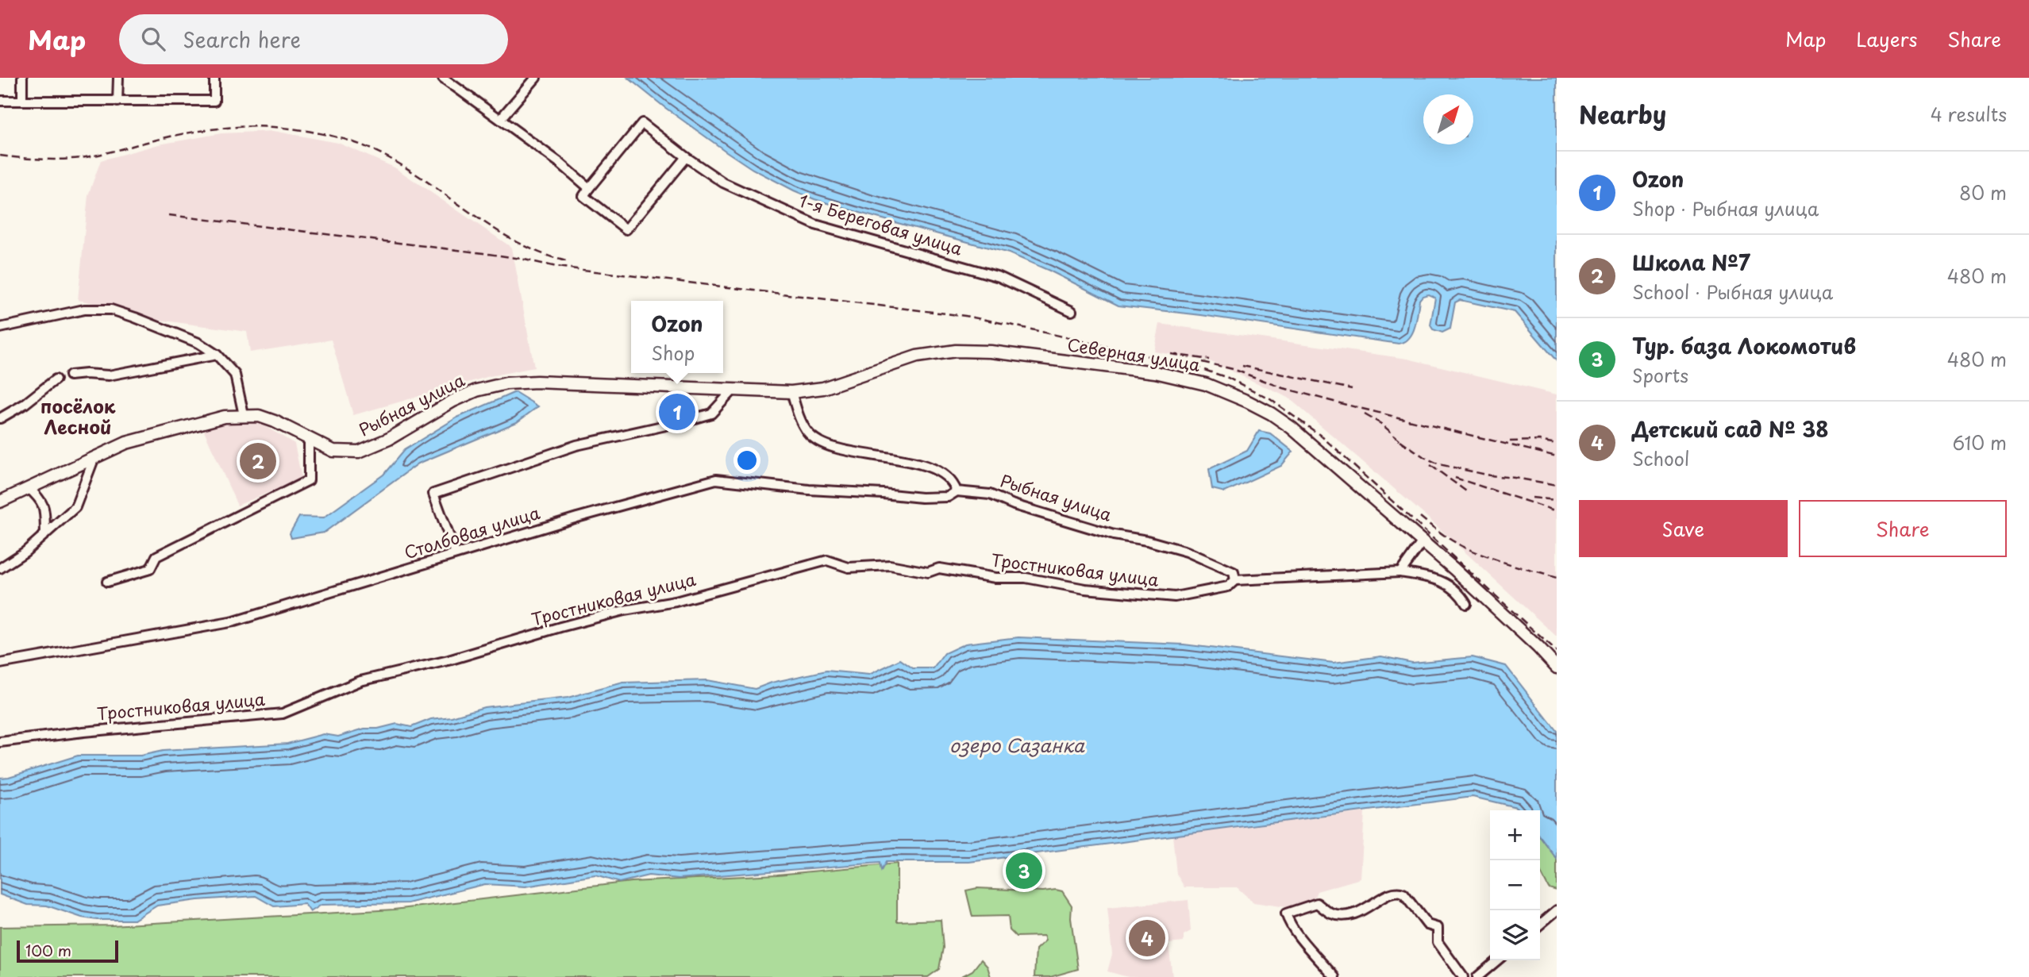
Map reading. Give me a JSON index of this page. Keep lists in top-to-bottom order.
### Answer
{
  "streets": {
    "street": [
      "1-я Береговая улица",
      "Северная улица",
      "Рыбная улица",
      "Столбовая улица",
      "Тростниковая улица"
    ]
  },
  "crossings": [
    ["Северная улица", "Рыбная улица"],
    ["Рыбная улица", "Столбовая улица"],
    ["Рыбная улица", "Тростниковая улица"]
  ],
  "districts": ["посёлок Лесной"],
  "water": ["озеро Сазанка"],
  "scale_bar": "100 m",
  "north": "top right",
  "page": {
    "header": "Map",
    "search": "Search here",
    "nav": ["Map", "Layers", "Share"],
    "heading": ["Nearby", "4 results"],
    "list": [
      {
        "mark": "1",
        "name": "Ozon",
        "note": "Shop · Рыбная улица",
        "value": "80 m"
      },
      {
        "mark": "2",
        "name": "Школа №7",
        "note": "School · Рыбная улица",
        "value": "480 m"
      },
      {
        "mark": "3",
        "name": "Тур. база Локомотив",
        "note": "Sports",
        "value": "480 m"
      },
      {
        "mark": "4",
        "name": "Детский сад № 38",
        "note": "School",
        "value": "610 m"
      }
    ],
    "popup": ["Ozon", "Shop"],
    "pins": [
      "1",
      "2",
      "3",
      "4"
    ],
    "buttons": ["Save", "Share"],
    "map_buttons": ["+", "−"],
    "scale": "100 m"
  }
}
